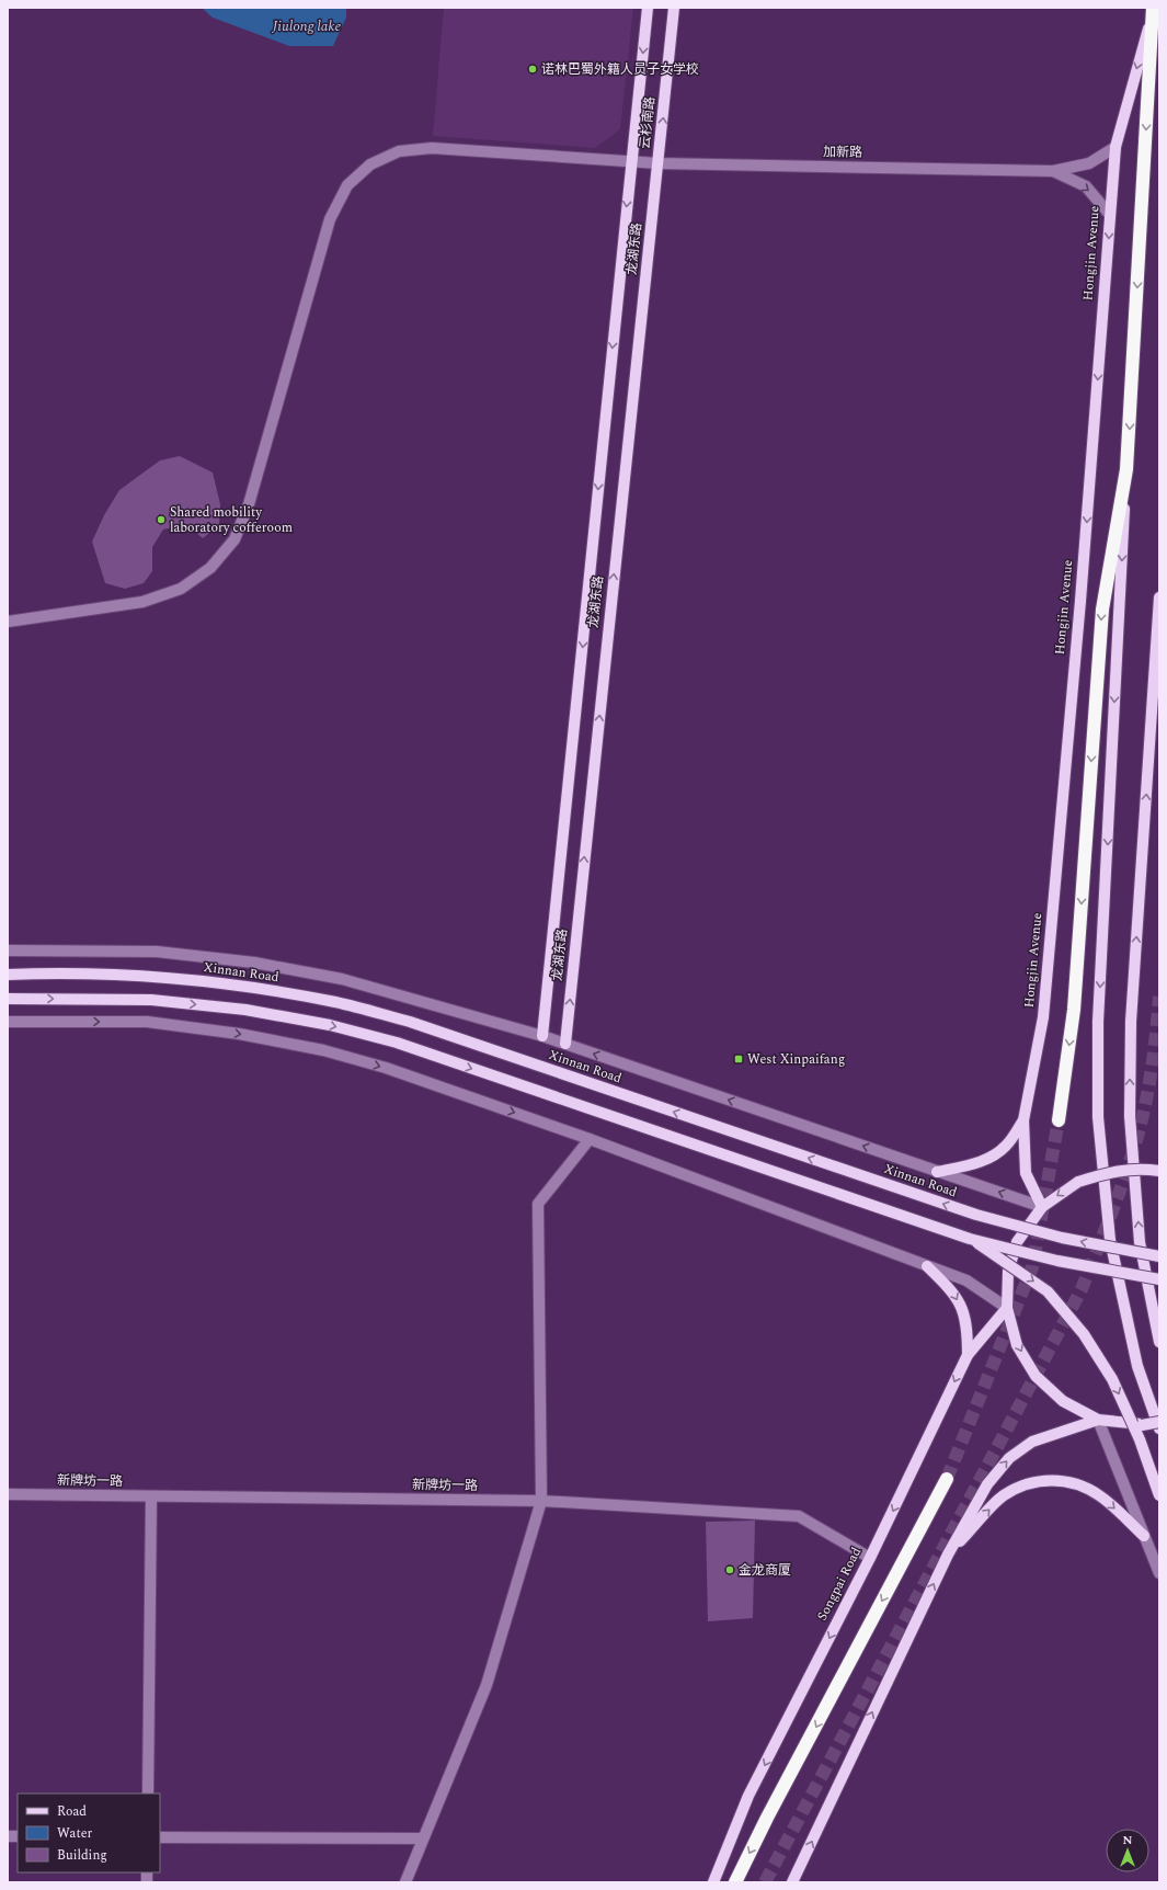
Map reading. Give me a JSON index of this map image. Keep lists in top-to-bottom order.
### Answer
{
  "streets": {
    "highway": ["Hongjin Avenue"],
    "main road": [
      "云杉南路",
      "龙湖东路",
      "Xinnan Road",
      "Songpai Road"
    ],
    "street": ["加新路", "新牌坊一路"]
  },
  "crossings": [
    ["云杉南路", "加新路"],
    ["云杉南路", "龙湖东路"],
    ["加新路", "龙湖东路"],
    ["龙湖东路", "Xinnan Road"],
    ["Hongjin Avenue", "Xinnan Road"],
    ["新牌坊一路", "Songpai Road"]
  ],
  "water": ["Jiulong lake"],
  "places": {
    "other": ["诺林巴蜀外籍人员子女学校", "Shared mobility laboratory cofferoom", "金龙商厦"],
    "transit": ["West Xinpaifang"]
  },
  "legend": ["Road", "Water", "Building"],
  "north": "top"
}
